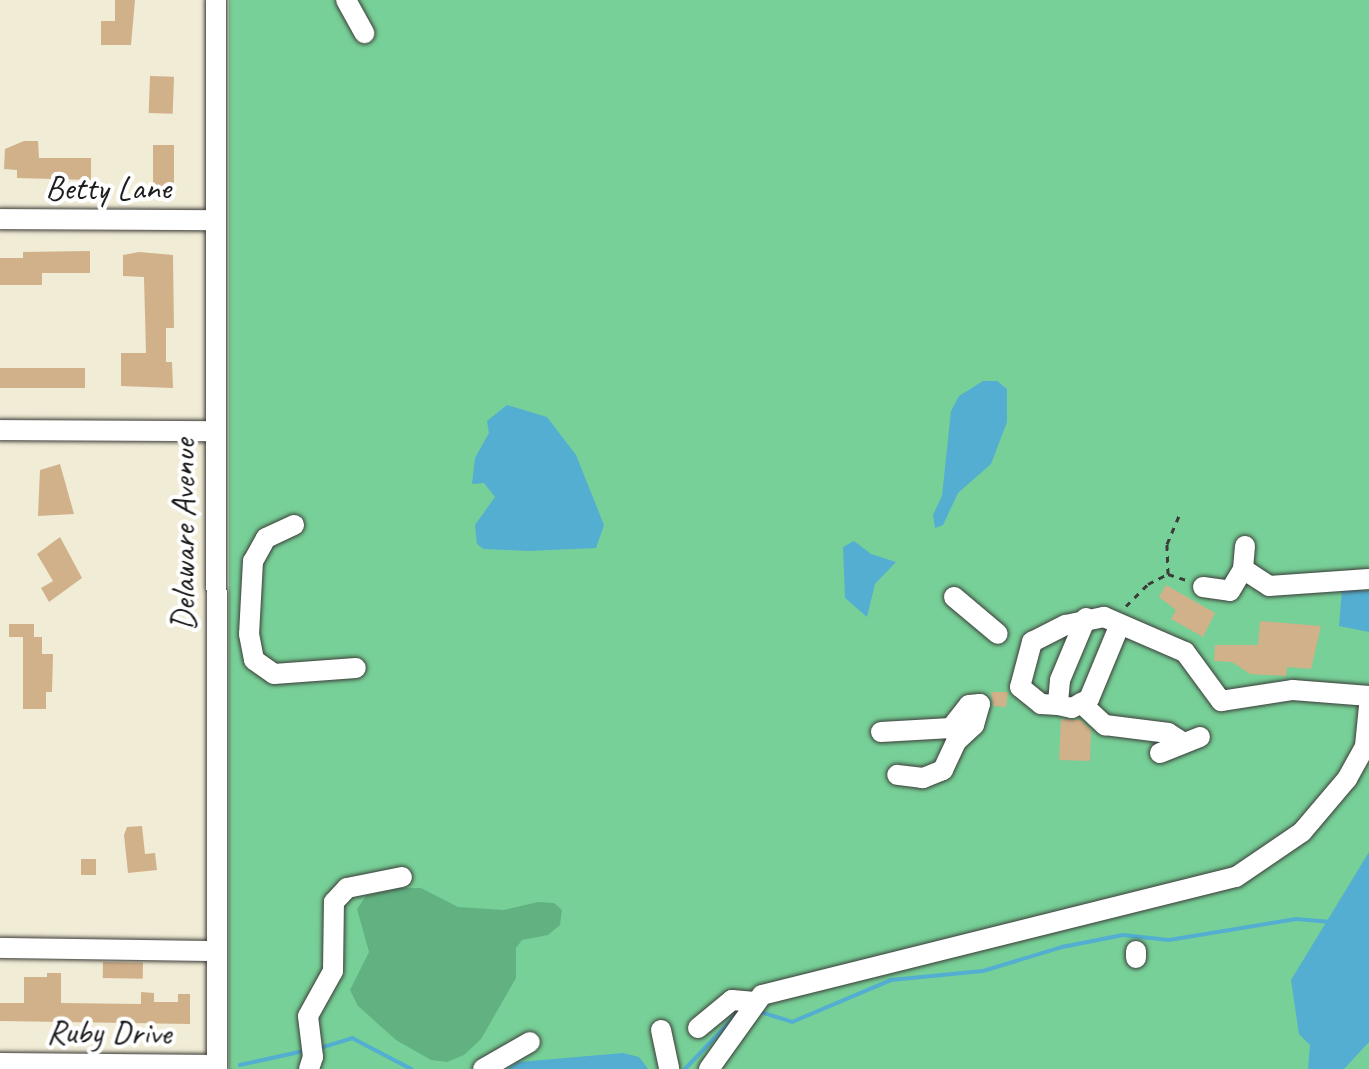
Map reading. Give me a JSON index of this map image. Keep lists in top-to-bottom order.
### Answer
{
  "streets": {
    "street": ["Betty Lane", "Delaware Avenue", "Ruby Drive"]
  },
  "crossings": [
    ["Betty Lane", "Delaware Avenue"],
    ["Delaware Avenue", "Ruby Drive"]
  ]
}
